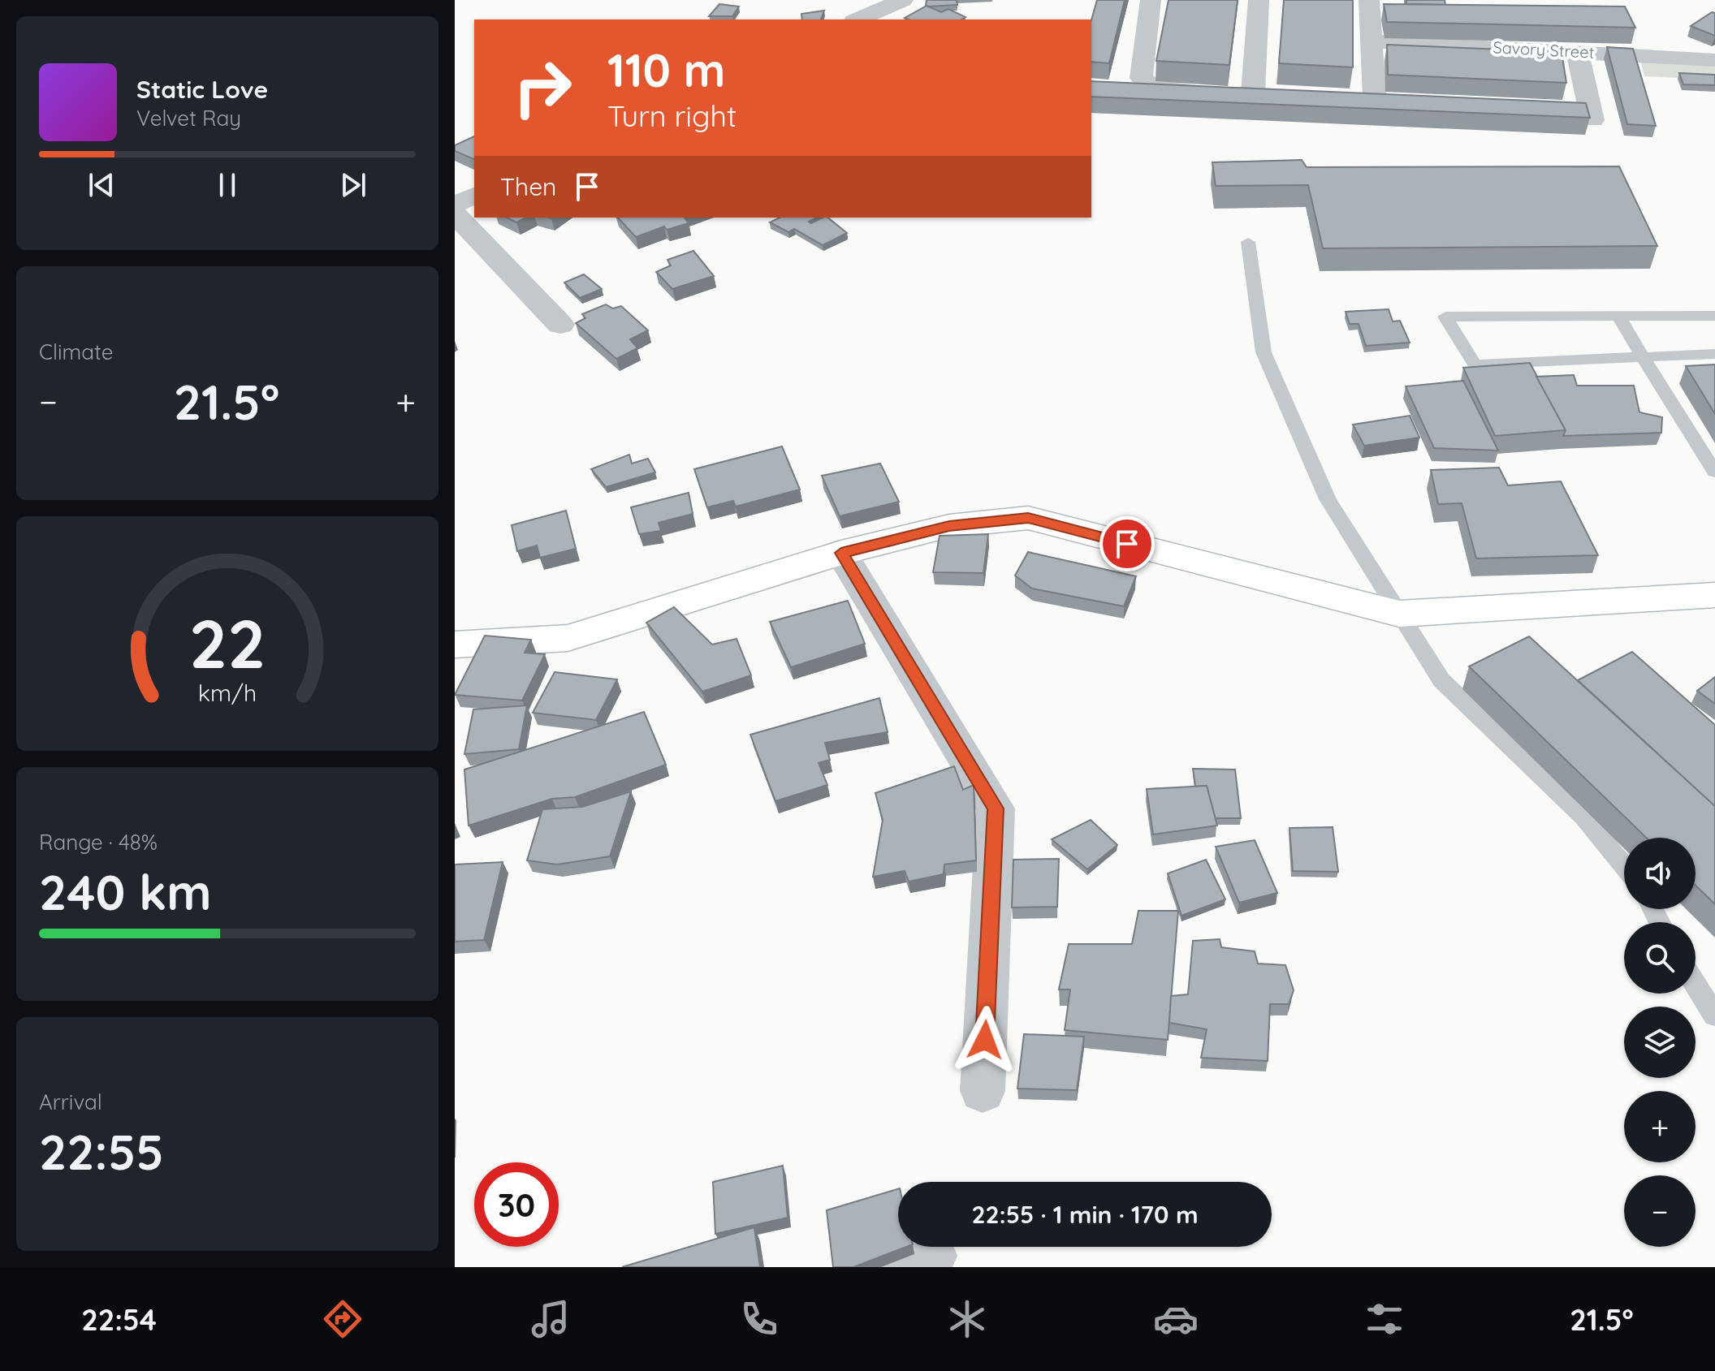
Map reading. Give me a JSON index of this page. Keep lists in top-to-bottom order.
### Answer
{
  "streets": {
    "street": ["Savory Street"]
  },
  "page": {
    "turn": ["110 m", "Turn right"],
    "song": ["Static Love", "Velvet Ray"],
    "then": "Then",
    "tile": [
      "Climate",
      ["Range · 48%", "240 km"],
      ["Arrival", "22:55"]
    ],
    "heat": ["−", "21.5°", "+"],
    "map_buttons": ["+", "−"],
    "limit": "30",
    "trip": "22:55 · 1 min · 170 m",
    "tabs": ["22:54", "21.5°"],
    "gauge": ["22", "km/h"]
  }
}
